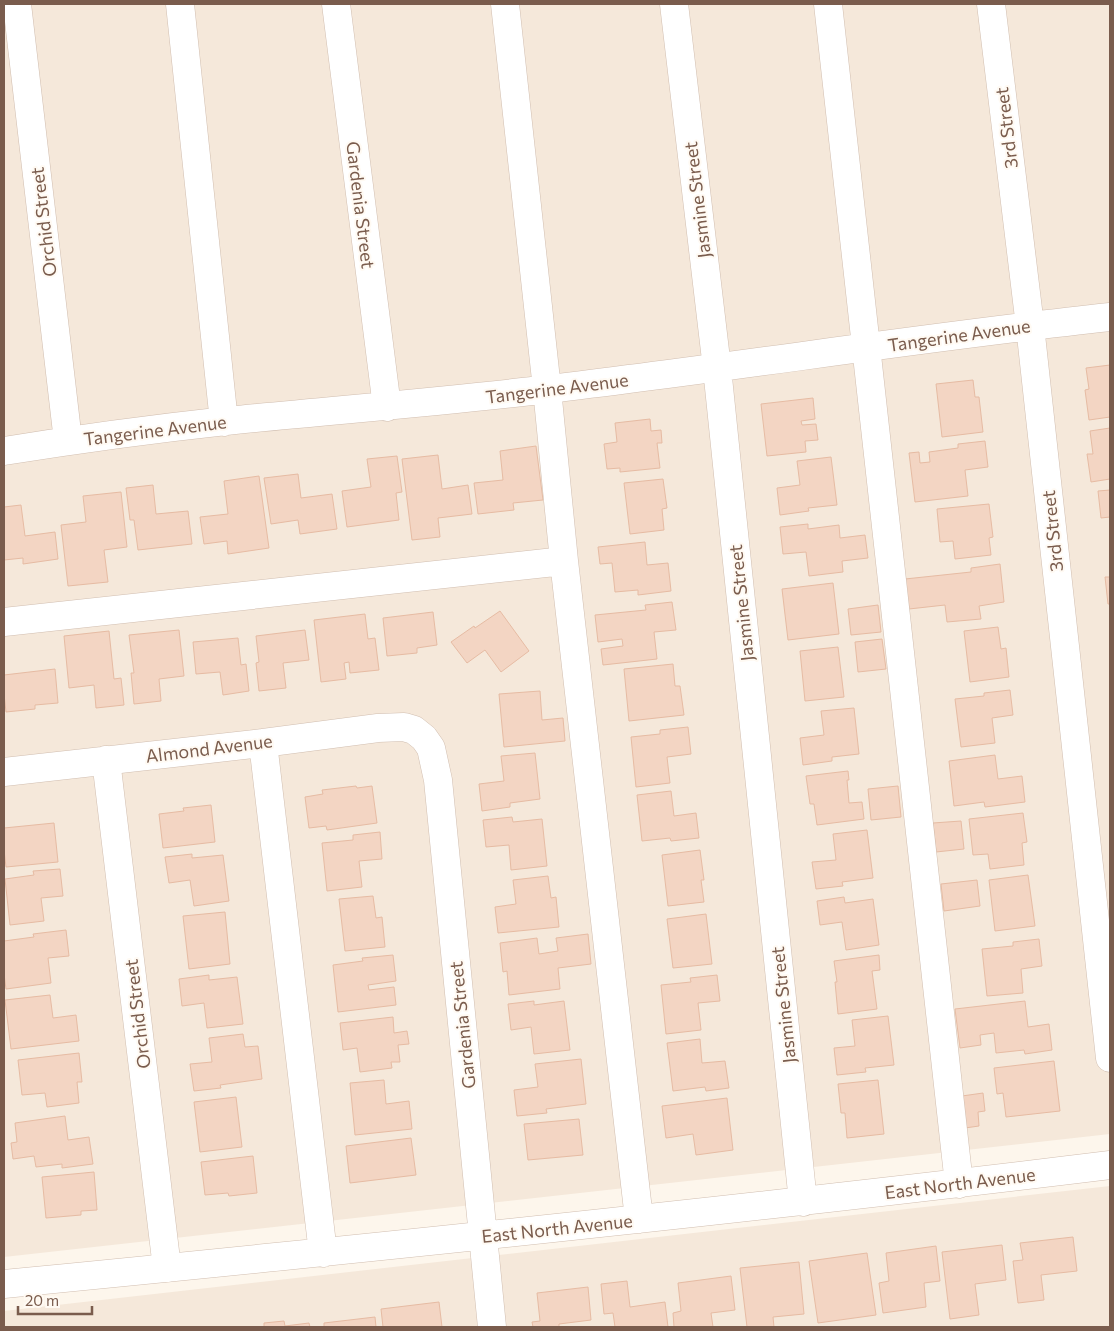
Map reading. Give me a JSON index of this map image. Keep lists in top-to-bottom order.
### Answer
{
  "streets": {
    "street": [
      "3rd Street",
      "Jasmine Street",
      "Gardenia Street",
      "Orchid Street",
      "Tangerine Avenue",
      "Almond Avenue",
      "East North Avenue"
    ]
  },
  "crossings": [
    ["3rd Street", "Tangerine Avenue"],
    ["Jasmine Street", "Tangerine Avenue"],
    ["Jasmine Street", "East North Avenue"],
    ["Gardenia Street", "Tangerine Avenue"],
    ["Gardenia Street", "Almond Avenue"],
    ["Gardenia Street", "East North Avenue"],
    ["Orchid Street", "Tangerine Avenue"],
    ["Orchid Street", "Almond Avenue"],
    ["Orchid Street", "East North Avenue"]
  ],
  "scale_bar": "20 m"
}
